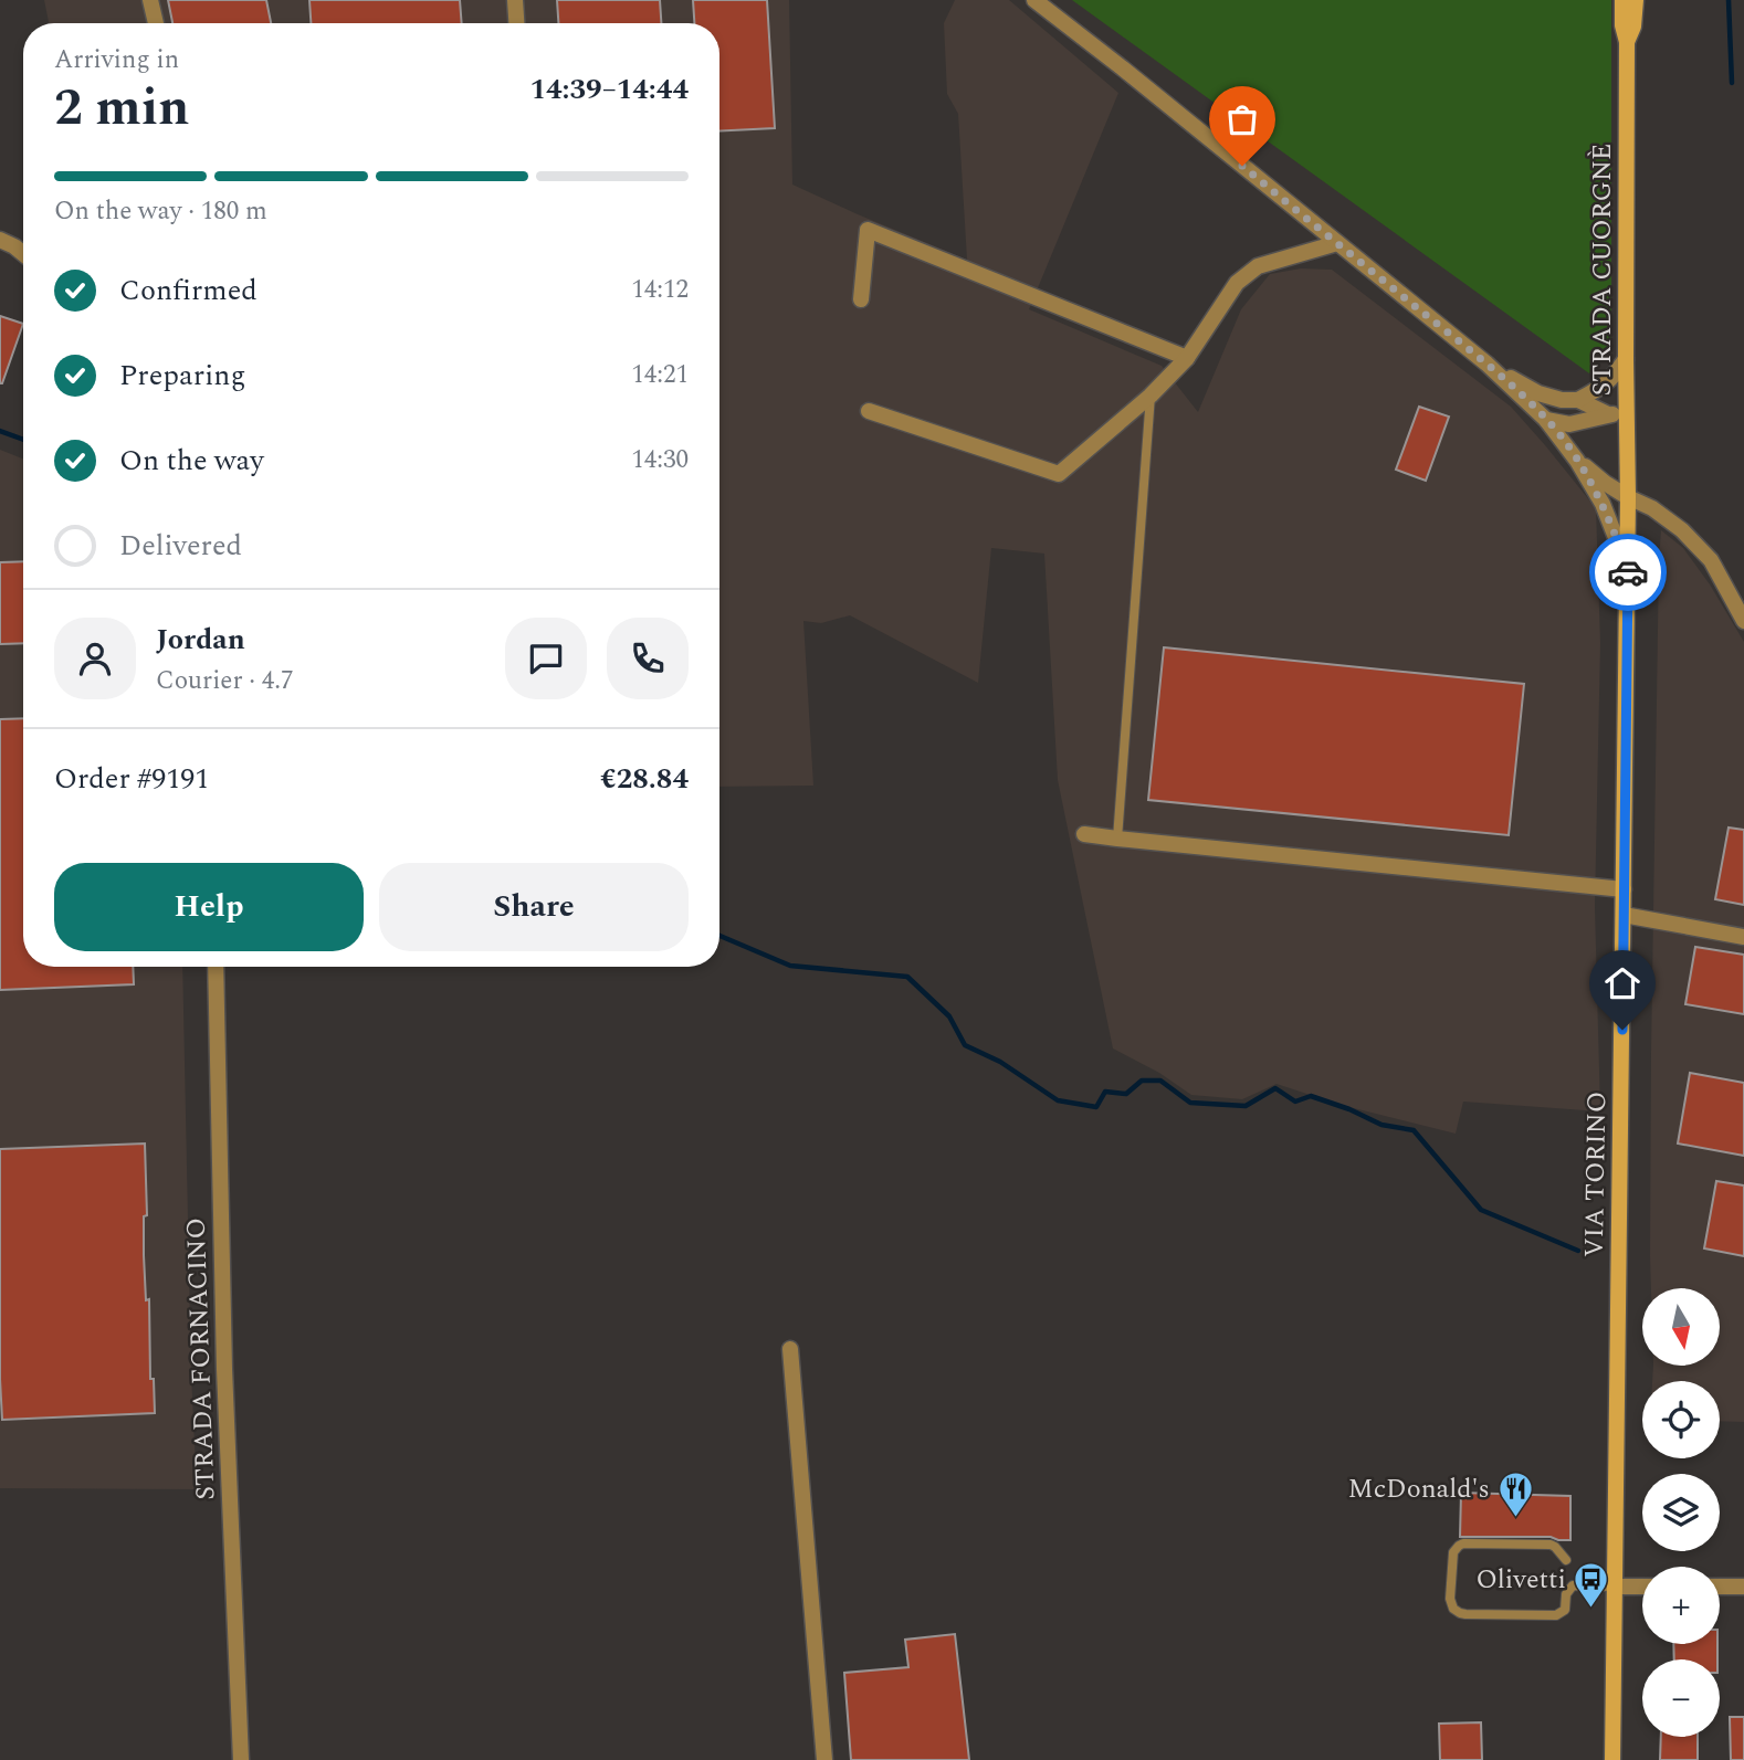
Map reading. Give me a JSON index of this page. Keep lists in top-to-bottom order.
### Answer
{
  "streets": {
    "main road": ["STRADA CUORGNÈ", "VIA TORINO"],
    "street": ["STRADA FORNACINO"]
  },
  "crossings": [
    ["STRADA CUORGNÈ", "VIA TORINO"]
  ],
  "places": {
    "restaurant": ["McDonald's"],
    "bus stop": ["Olivetti"]
  },
  "north": "bottom",
  "page": {
    "heading": ["2 min", "Arriving in", "14:39–14:44"],
    "panel": [
      "Jordan",
      "Courier · 4.7",
      "Order #9191",
      "€28.84"
    ],
    "bar": "On the way · 180 m",
    "list": [
      ["Confirmed", "14:12"],
      ["Preparing", "14:21"],
      ["On the way", "14:30"],
      "Delivered"
    ],
    "buttons": ["Help", "Share"],
    "map_buttons": ["+", "−"]
  }
}
